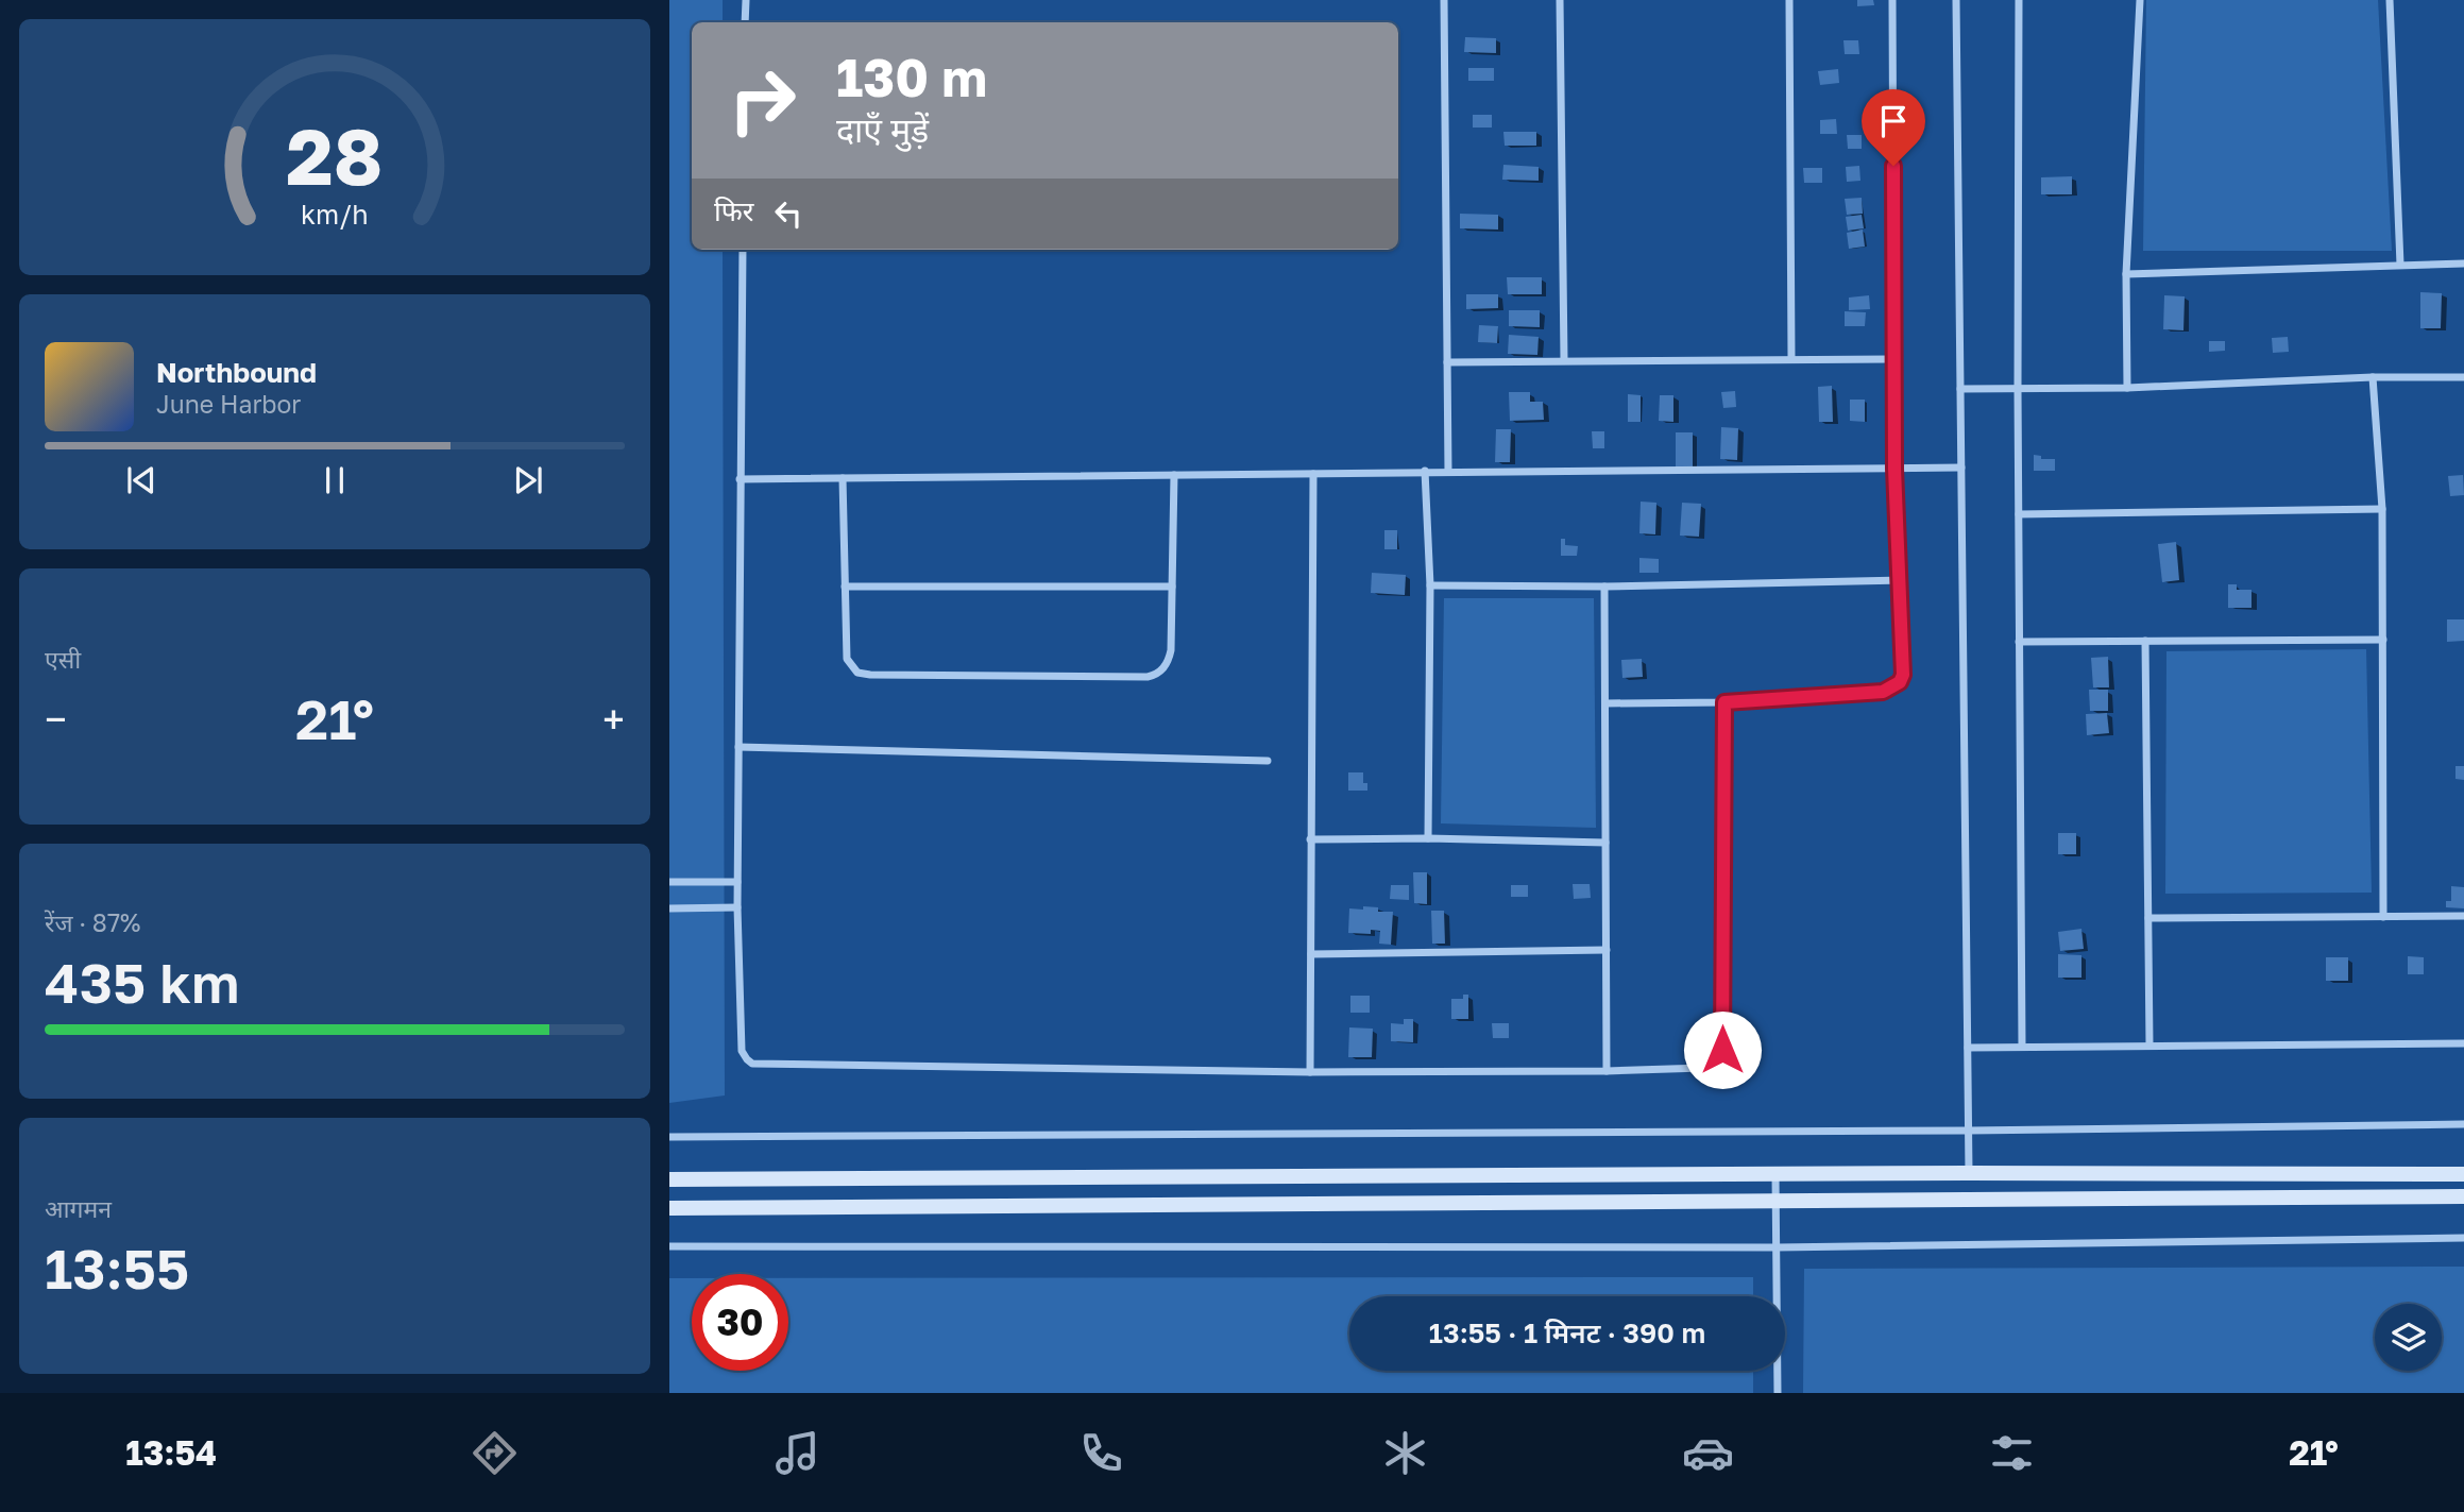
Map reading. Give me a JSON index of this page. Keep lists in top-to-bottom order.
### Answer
{
  "page": {
    "turn": ["130 m", "दाएँ मुड़ें"],
    "then": "फिर",
    "song": ["Northbound", "June Harbor"],
    "tile": [
      "एसी",
      ["रेंज · 87%", "435 km"],
      ["आगमन", "13:55"]
    ],
    "heat": ["−", "21°", "+"],
    "limit": "30",
    "trip": "13:55 · 1 मिनट · 390 m",
    "tabs": ["13:54", "21°"],
    "gauge": ["28", "km/h"]
  }
}
